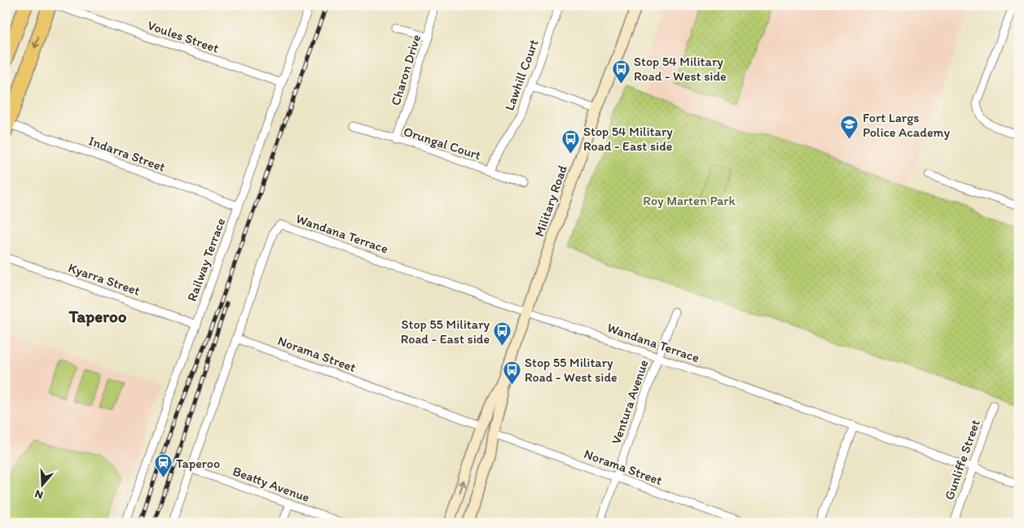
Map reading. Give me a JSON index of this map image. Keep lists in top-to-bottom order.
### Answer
{
  "streets": {
    "street": [
      "Voules Street",
      "Charon Drive",
      "Lawhill Court",
      "Orungal Court",
      "Indarra Street",
      "Military Road",
      "Wandana Terrace",
      "Railway Terrace",
      "Kyarra Street",
      "Norama Street",
      "Ventura Avenue",
      "Gunliffe Street",
      "Beatty Avenue"
    ]
  },
  "crossings": [
    ["Voules Street", "Railway Terrace"],
    ["Charon Drive", "Orungal Court"],
    ["Lawhill Court", "Orungal Court"],
    ["Indarra Street", "Railway Terrace"],
    ["Military Road", "Wandana Terrace"],
    ["Military Road", "Norama Street"],
    ["Wandana Terrace", "Norama Street"],
    ["Wandana Terrace", "Ventura Avenue"],
    ["Wandana Terrace", "Gunliffe Street"],
    ["Railway Terrace", "Kyarra Street"],
    ["Norama Street", "Ventura Avenue"]
  ],
  "districts": ["Taperoo"],
  "parks": ["Roy Marten Park"],
  "places": {
    "bus stop": [
      "Stop 54 Military Road - West side",
      "Stop 54 Military Road - East side",
      "Stop 55 Military Road - East side",
      "Stop 55 Military Road - West side"
    ],
    "school or university": ["Fort Largs Police Academy"],
    "station": ["Taperoo"]
  },
  "north": "bottom"
}
